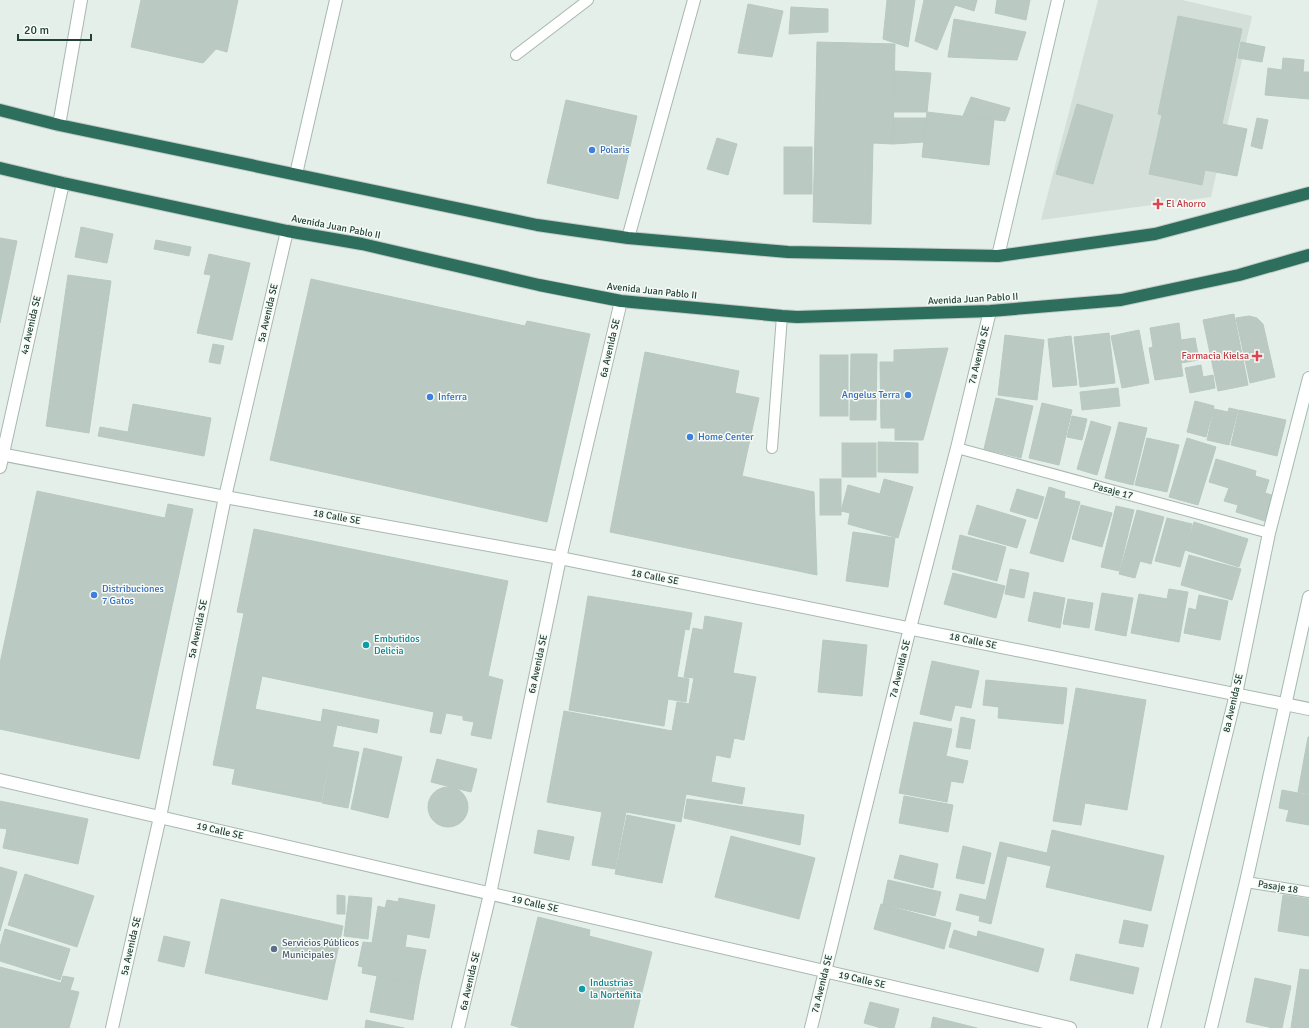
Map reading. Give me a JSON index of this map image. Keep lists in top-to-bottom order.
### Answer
{
  "streets": {
    "highway": ["Avenida Juan Pablo II"],
    "street": [
      "5a Avenida SE",
      "4a Avenida SE",
      "6a Avenida SE",
      "7a Avenida SE",
      "18 Calle SE",
      "8a Avenida SE",
      "19 Calle SE"
    ],
    "lane": ["Pasaje 17", "Pasaje 18"]
  },
  "crossings": [
    ["Avenida Juan Pablo II", "5a Avenida SE"],
    ["Avenida Juan Pablo II", "4a Avenida SE"],
    ["Avenida Juan Pablo II", "6a Avenida SE"],
    ["Avenida Juan Pablo II", "7a Avenida SE"],
    ["5a Avenida SE", "18 Calle SE"],
    ["5a Avenida SE", "19 Calle SE"],
    ["4a Avenida SE", "18 Calle SE"],
    ["6a Avenida SE", "18 Calle SE"],
    ["6a Avenida SE", "19 Calle SE"],
    ["7a Avenida SE", "Pasaje 17"],
    ["7a Avenida SE", "18 Calle SE"],
    ["7a Avenida SE", "19 Calle SE"],
    ["Pasaje 17", "8a Avenida SE"],
    ["18 Calle SE", "8a Avenida SE"]
  ],
  "places": {
    "other": [
      "Polaris",
      "Angelus Terra",
      "Inferra",
      "Home Center",
      "Distribuciones 7 Gatos",
      "Embutidos Delicia",
      "Servicios Públicos Municipales",
      "Industrias la Norteñita"
    ],
    "health": ["El Ahorro", "Farmacia Kielsa"]
  },
  "scale_bar": "20 m"
}
